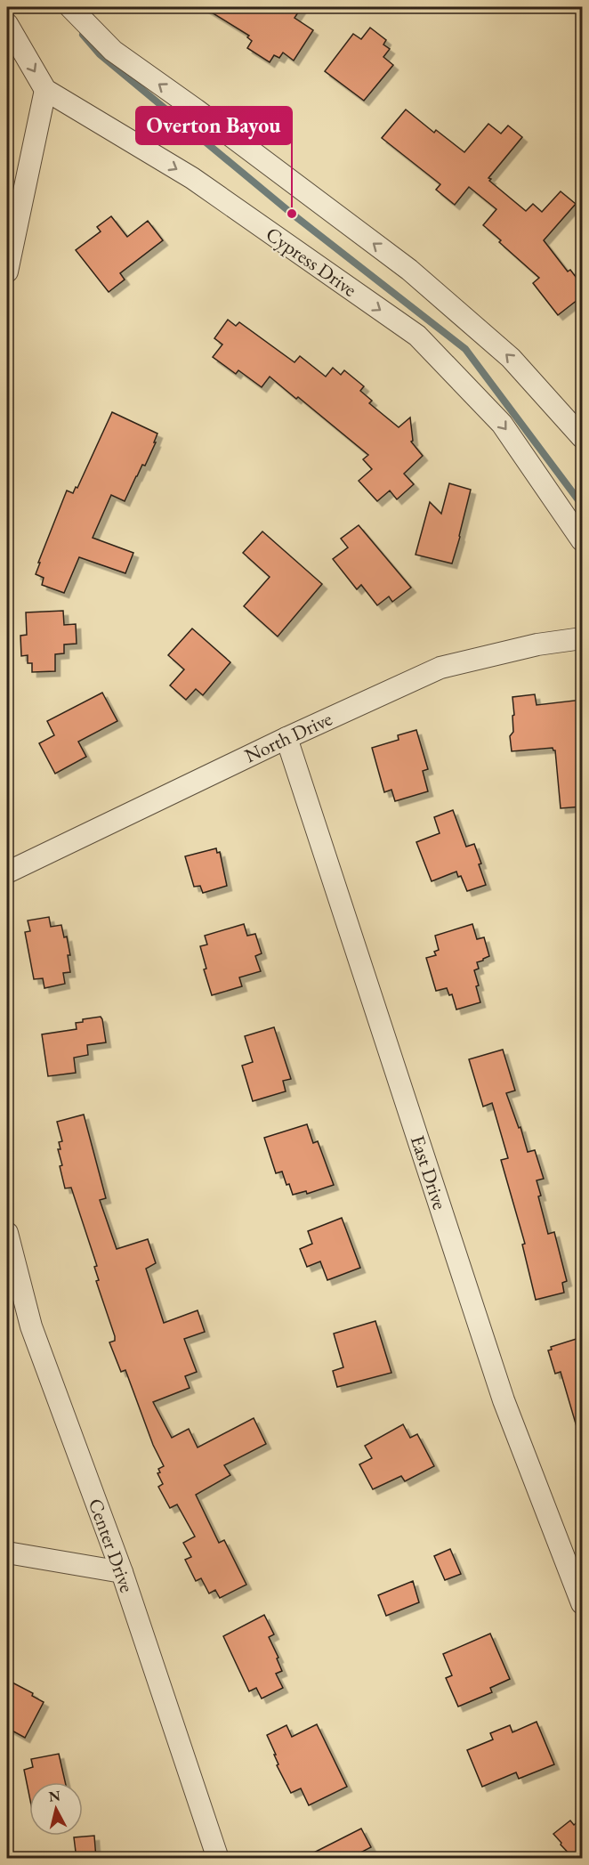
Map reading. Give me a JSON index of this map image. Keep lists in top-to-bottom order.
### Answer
{
  "streets": {
    "street": [
      "Cypress Drive",
      "North Drive",
      "East Drive",
      "Center Drive"
    ]
  },
  "crossings": [
    ["North Drive", "East Drive"]
  ],
  "places": ["Overton Bayou"],
  "north": "top"
}
